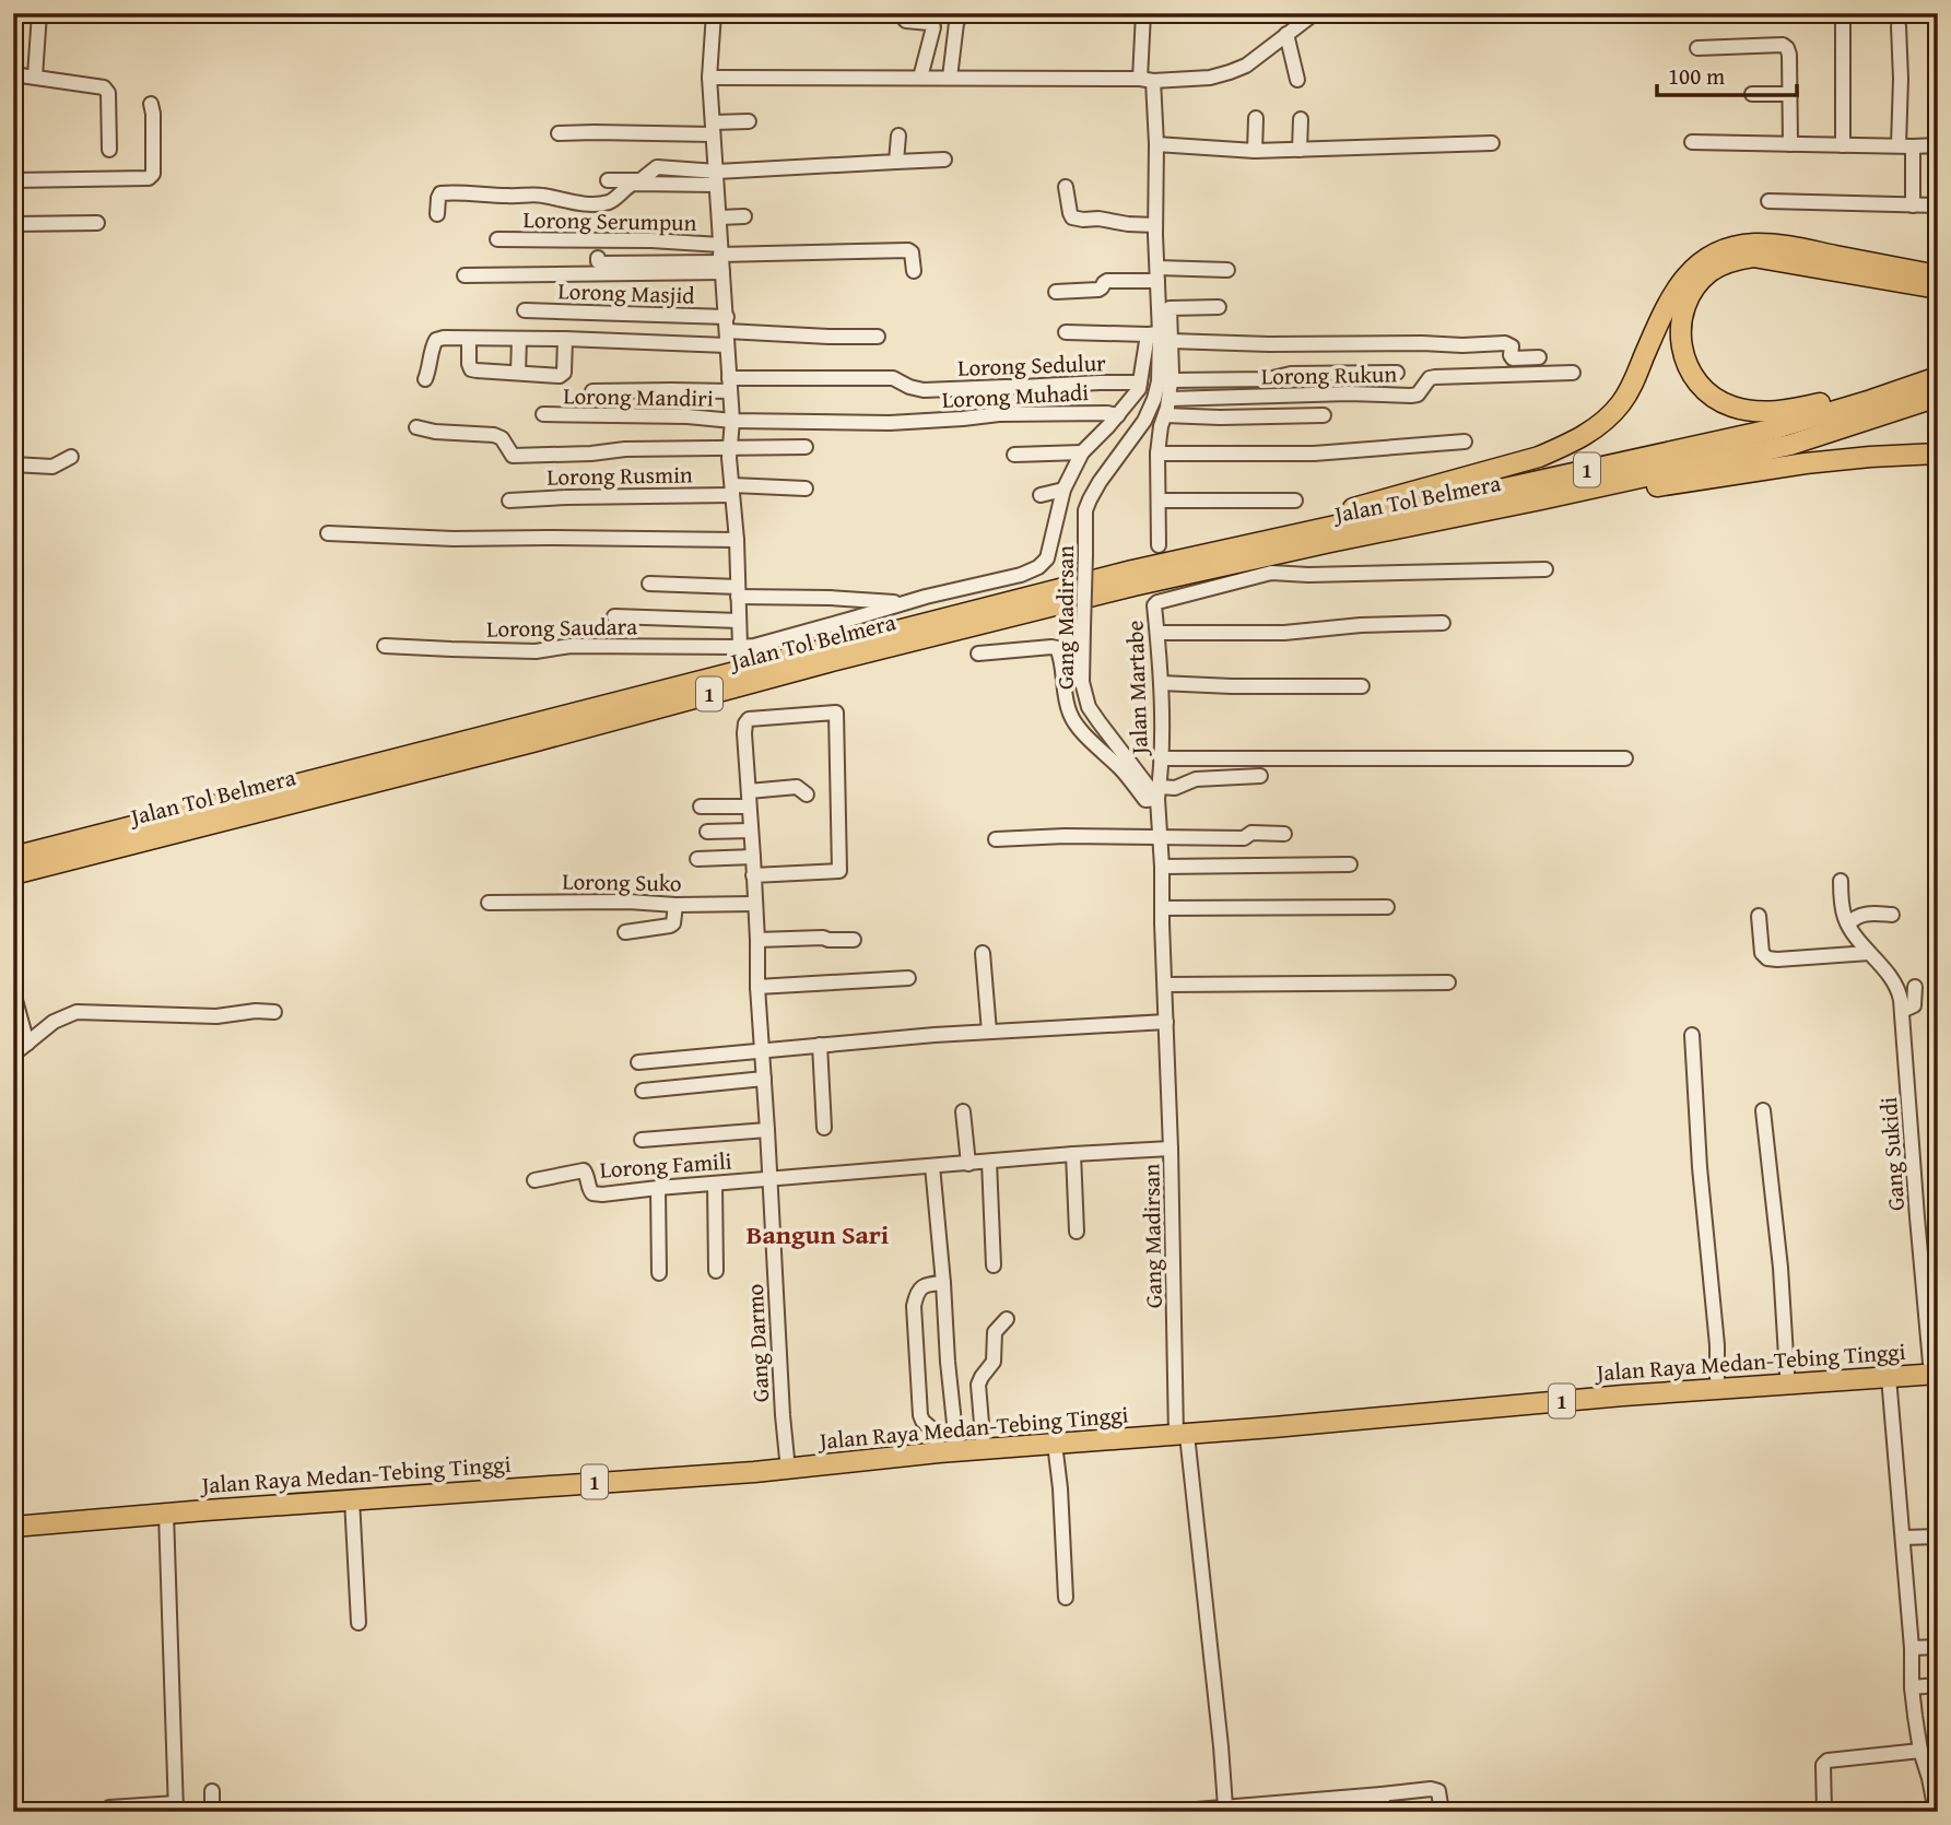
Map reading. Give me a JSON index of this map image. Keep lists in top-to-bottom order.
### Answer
{
  "streets": {
    "highway": ["1", "Jalan Tol Belmera", "Jalan Raya Medan-Tebing Tinggi"],
    "street": [
      "Lorong Serumpun",
      "Lorong Masjid",
      "Lorong Sedulur",
      "Lorong Rukun",
      "Lorong Muhadi",
      "Lorong Mandiri",
      "Lorong Rusmin",
      "Gang Madirsan",
      "Lorong Saudara",
      "Jalan Martabe",
      "Lorong Suko",
      "Gang Sukidi",
      "Lorong Famili",
      "Gang Darmo"
    ]
  },
  "crossings": [
    ["Lorong Muhadi", "Lorong Mandiri"],
    ["1", "Jalan Tol Belmera"],
    ["Gang Madirsan", "Jalan Martabe"],
    ["Gang Madirsan", "Lorong Famili"],
    ["Gang Madirsan", "Jalan Raya Medan-Tebing Tinggi"],
    ["Lorong Suko", "Gang Darmo"],
    ["Gang Sukidi", "Jalan Raya Medan-Tebing Tinggi"],
    ["Lorong Famili", "Gang Darmo"],
    ["Gang Darmo", "Jalan Raya Medan-Tebing Tinggi"]
  ],
  "districts": ["Bangun Sari"],
  "scale_bar": "100 m"
}
